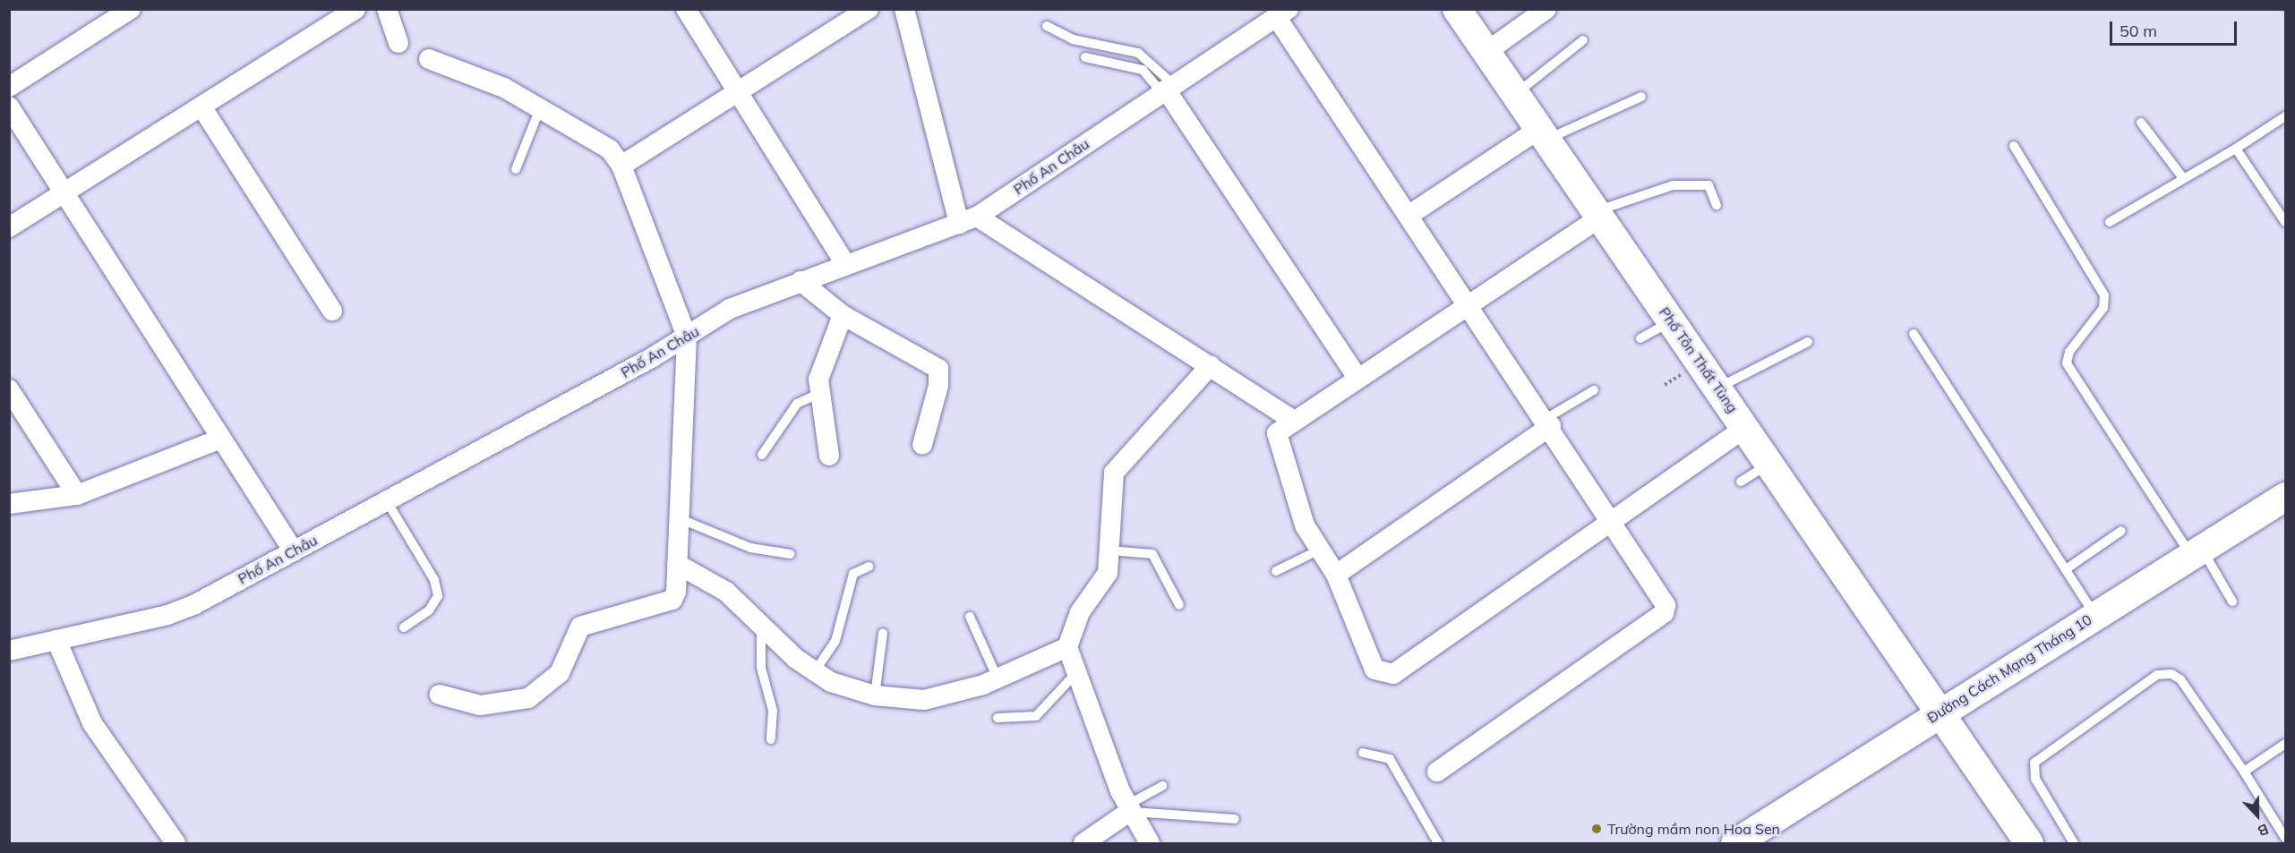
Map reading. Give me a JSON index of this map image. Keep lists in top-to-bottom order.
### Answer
{
  "streets": {
    "street": ["Phố An Châu", "Phố Tôn Thất Tùng", "Đường Cách Mạng Tháng 10"]
  },
  "crossings": [
    ["Phố Tôn Thất Tùng", "Đường Cách Mạng Tháng 10"]
  ],
  "places": ["Trường mầm non Hoa Sen"],
  "scale_bar": "50 m",
  "north": "bottom"
}
